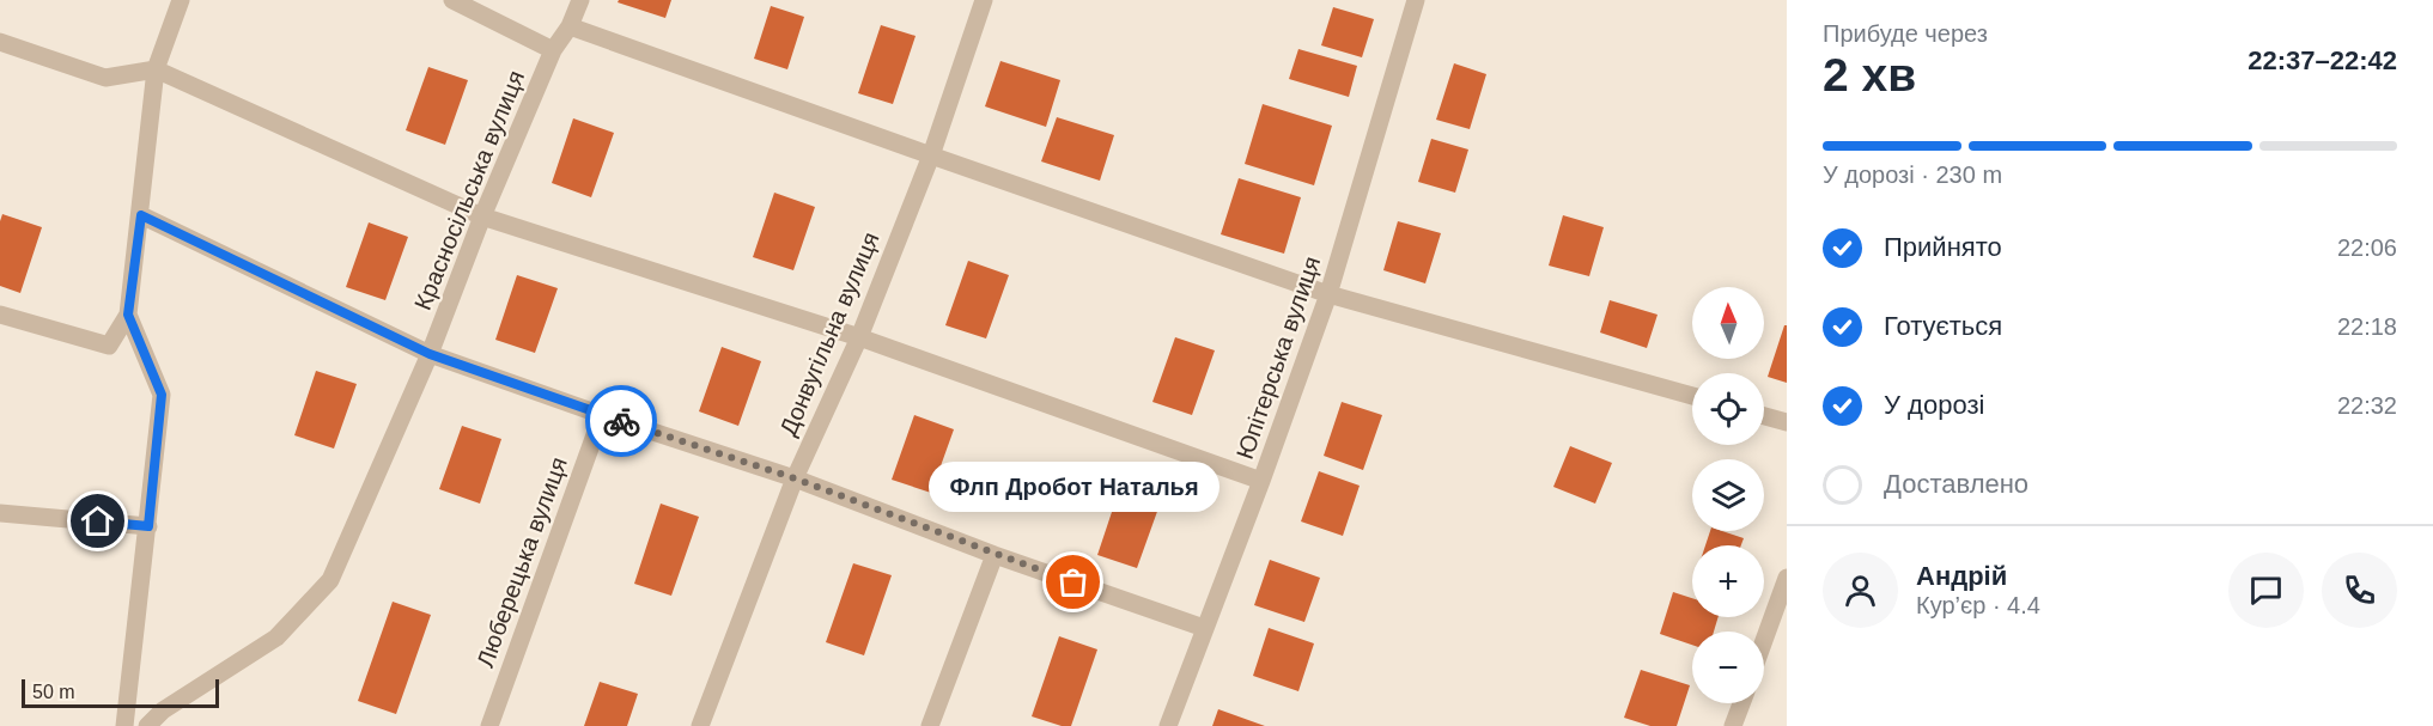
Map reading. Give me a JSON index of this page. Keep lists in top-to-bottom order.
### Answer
{
  "streets": {
    "street": [
      "Красносільська вулиця",
      "Донвугільна вулиця",
      "Юпітерська вулиця",
      "Люберецька вулиця"
    ]
  },
  "places": ["Флп Дробот Наталья"],
  "scale_bar": "50 m",
  "north": "top",
  "page": {
    "heading": ["2 хв", "Прибуде через", "22:37–22:42"],
    "panel": ["Андрій", "Кур’єр · 4.4"],
    "bar": "У дорозі · 230 m",
    "list": [
      ["Прийнято", "22:06"],
      ["Готується", "22:18"],
      ["У дорозі", "22:32"],
      "Доставлено"
    ],
    "map_buttons": ["+", "−"],
    "bubble": "Флп Дробот Наталья",
    "scale": "50 m"
  }
}
